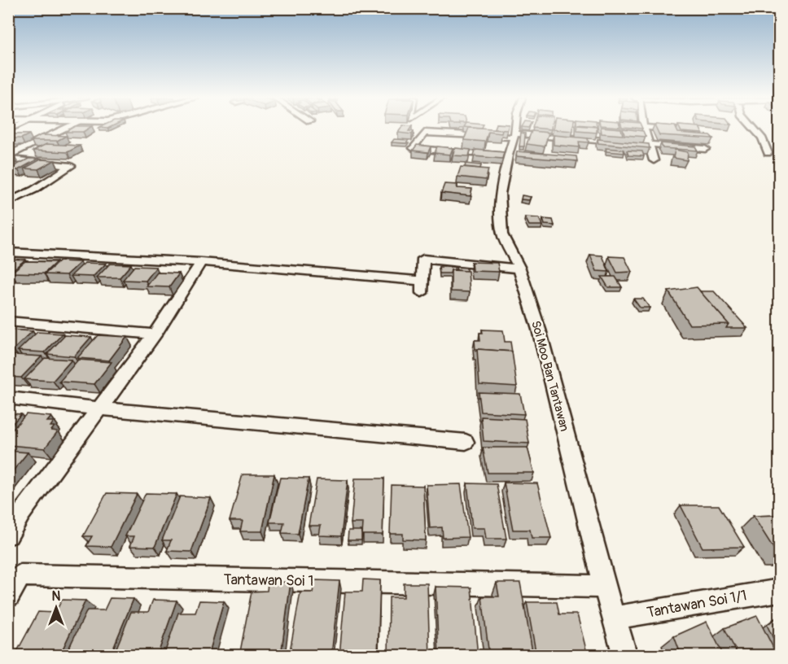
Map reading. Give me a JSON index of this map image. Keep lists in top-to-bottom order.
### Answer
{
  "streets": {
    "street": ["Soi Moo Ban Tantawan", "Tantawan Soi 1", "Tantawan Soi 1/1"]
  },
  "crossings": [
    ["Soi Moo Ban Tantawan", "Tantawan Soi 1"],
    ["Soi Moo Ban Tantawan", "Tantawan Soi 1/1"]
  ],
  "north": "top"
}
